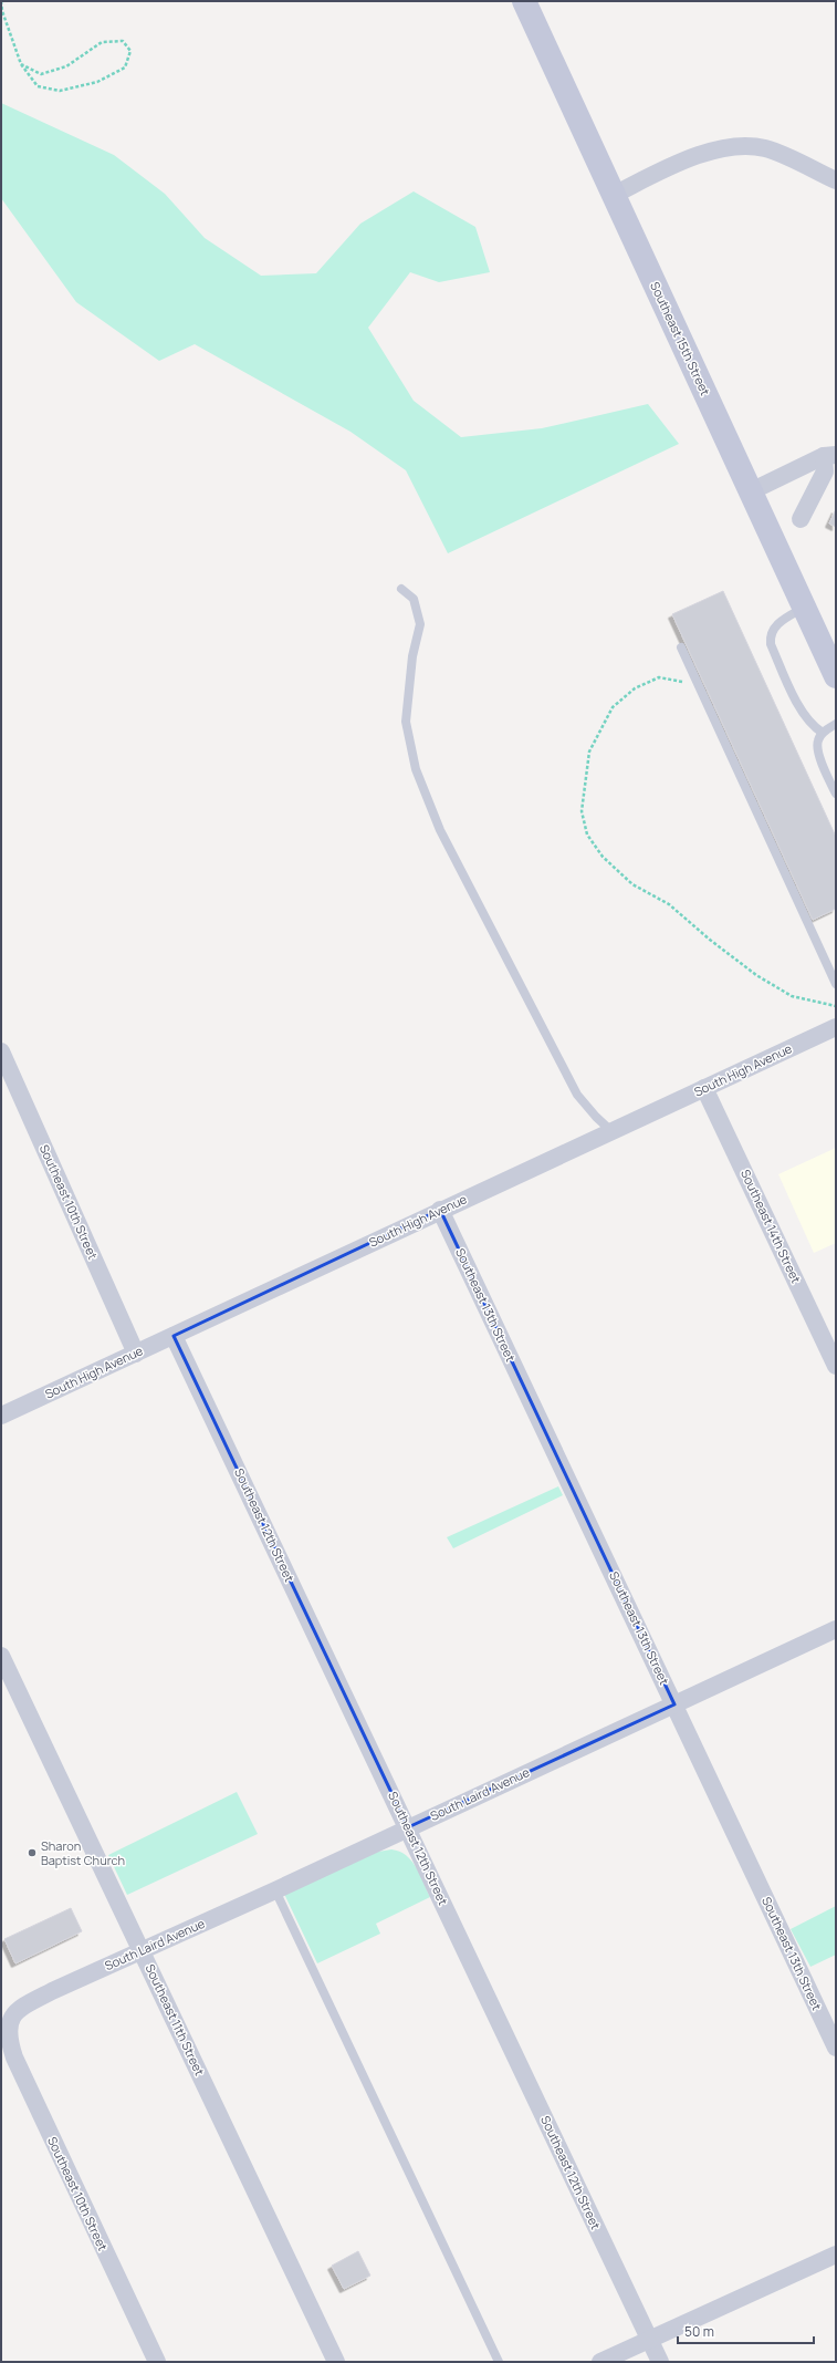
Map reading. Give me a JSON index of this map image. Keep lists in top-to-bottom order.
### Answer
{
  "streets": {
    "main road": ["Southeast 15th Street"],
    "street": [
      "South High Avenue",
      "Southeast 10th Street",
      "Southeast 14th Street",
      "Southeast 13th Street",
      "Southeast 12th Street",
      "South Laird Avenue",
      "Southeast 11th Street"
    ]
  },
  "crossings": [
    ["South High Avenue", "Southeast 10th Street"],
    ["South High Avenue", "Southeast 14th Street"],
    ["South High Avenue", "Southeast 13th Street"],
    ["South High Avenue", "Southeast 12th Street"],
    ["Southeast 10th Street", "South Laird Avenue"],
    ["Southeast 13th Street", "South Laird Avenue"],
    ["Southeast 12th Street", "South Laird Avenue"],
    ["South Laird Avenue", "Southeast 11th Street"]
  ],
  "places": ["Sharon Baptist Church"],
  "scale_bar": "50 m"
}
